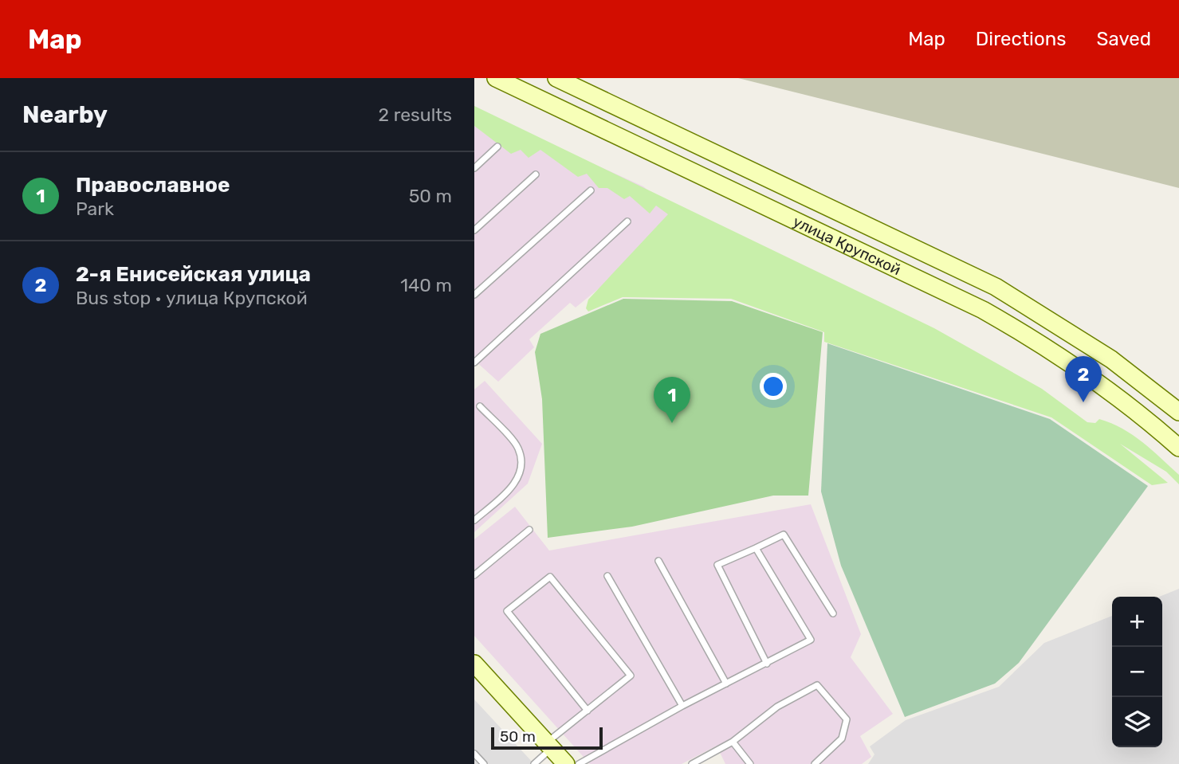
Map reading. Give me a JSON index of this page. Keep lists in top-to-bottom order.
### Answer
{
  "streets": {
    "main road": ["улица Крупской"]
  },
  "scale_bar": "50 m",
  "page": {
    "header": "Map",
    "nav": ["Map", "Directions", "Saved"],
    "heading": ["Nearby", "2 results"],
    "list": [
      {
        "mark": "1",
        "name": "Православное",
        "note": "Park",
        "value": "50 m"
      },
      {
        "mark": "2",
        "name": "2-я Енисейская улица",
        "note": "Bus stop · улица Крупской",
        "value": "140 m"
      }
    ],
    "pins": ["2", "1"],
    "map_buttons": ["+", "−"],
    "scale": "50 m"
  }
}
